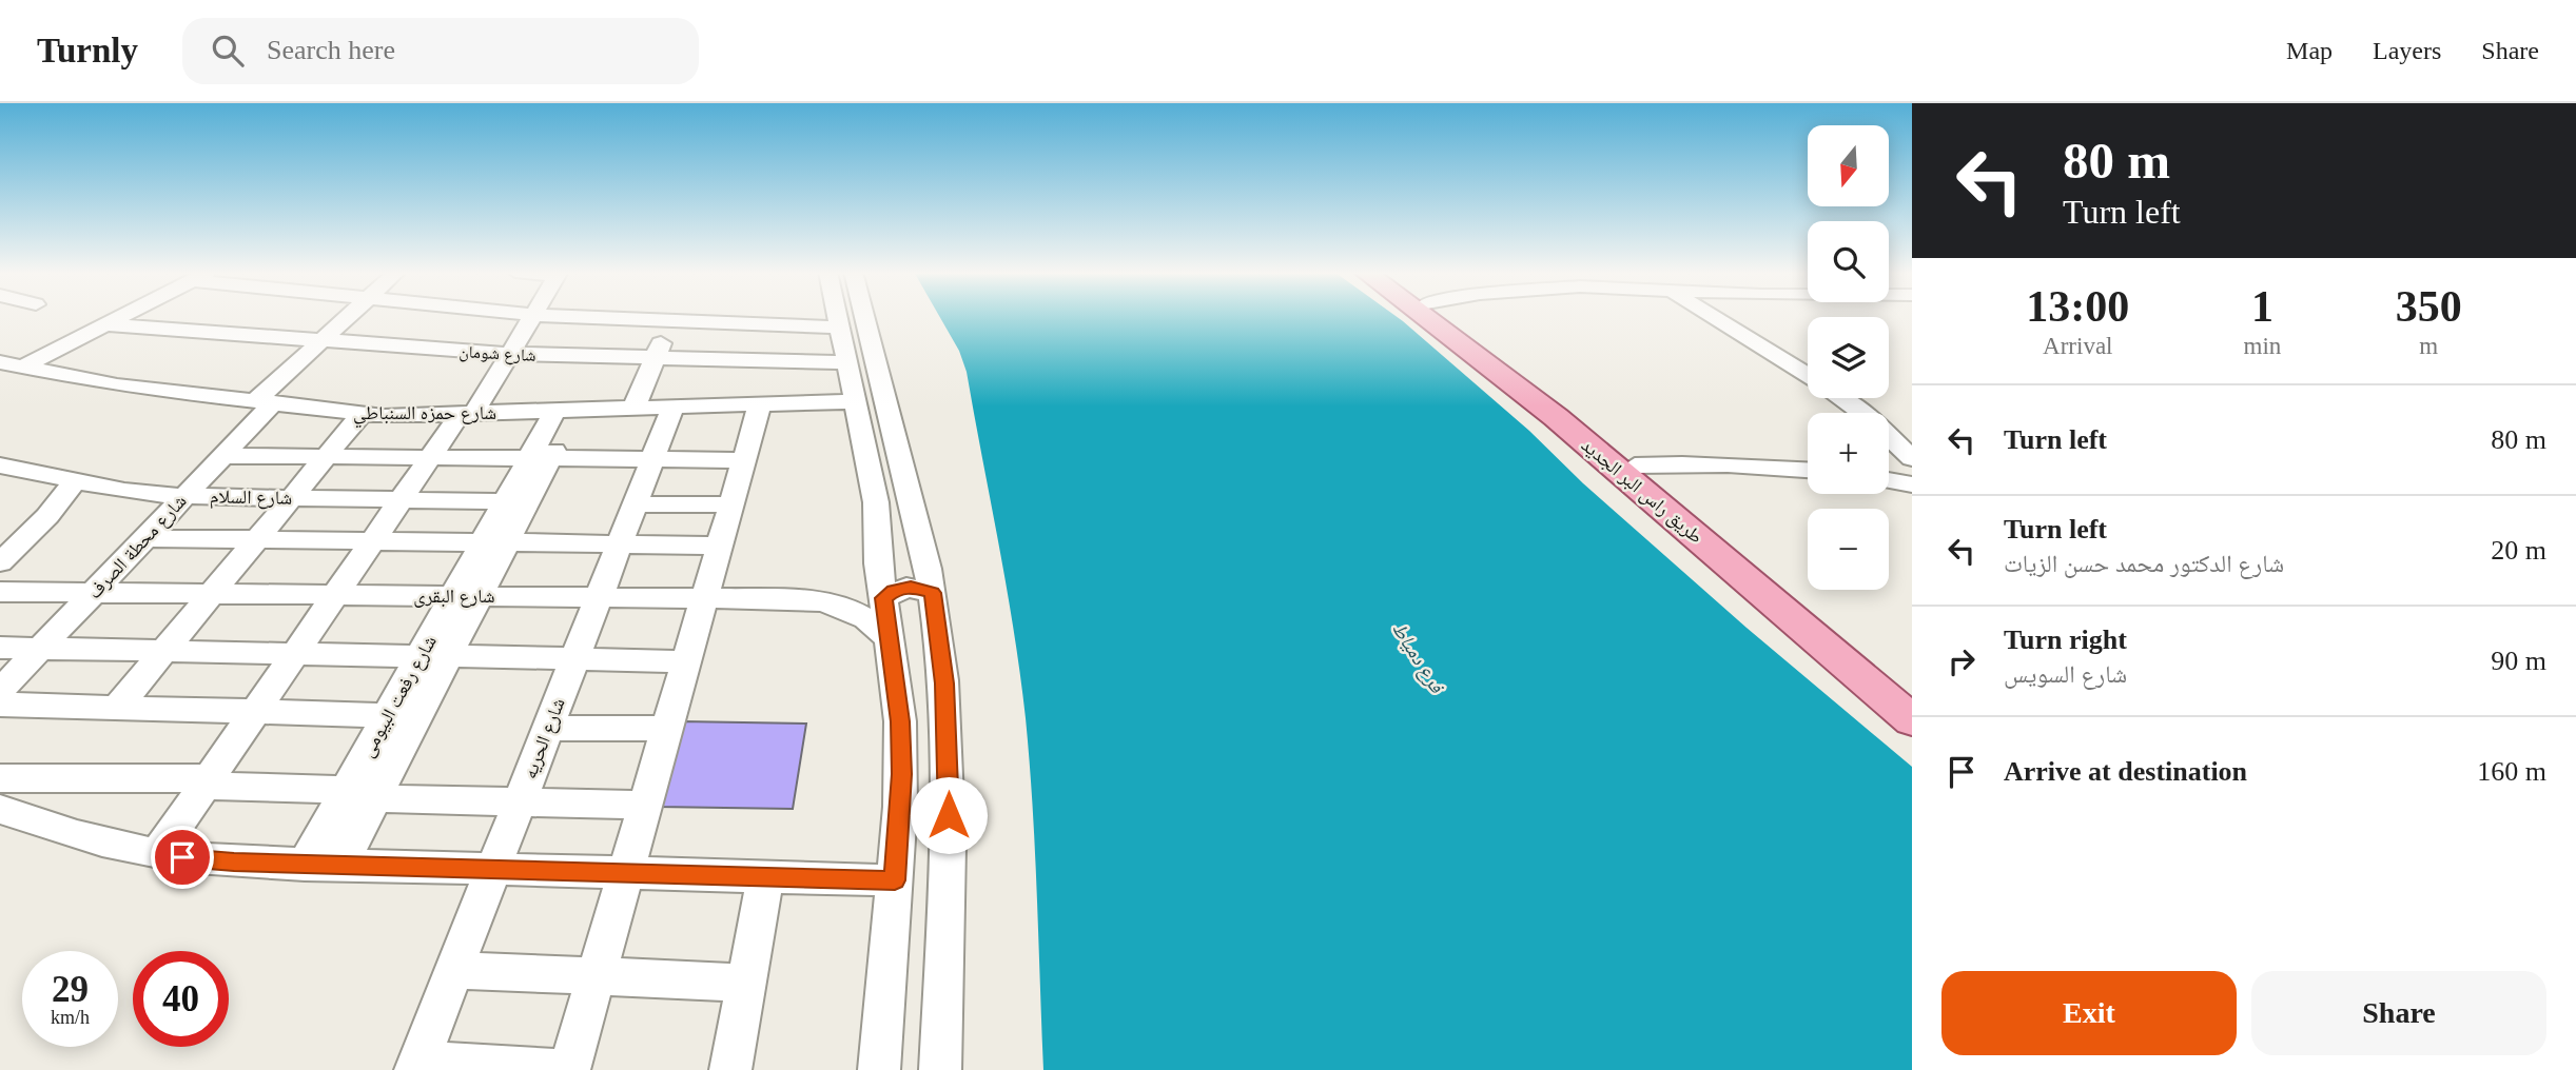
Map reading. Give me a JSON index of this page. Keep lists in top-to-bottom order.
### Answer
{
  "streets": {
    "main road": ["طريق راس البر الجديد"],
    "street": [
      "شارع شومان",
      "شارع حمزه السنباطي",
      "شارع السلام",
      "شارع محطة الصرف",
      "شارع البقرى",
      "شارع رفعت البيومى",
      "شارع الحريه"
    ]
  },
  "crossings": [
    ["شارع شومان", "شارع محطة الصرف"],
    ["شارع حمزه السنباطي", "شارع محطة الصرف"],
    ["شارع حمزه السنباطي", "شارع رفعت البيومى"],
    ["شارع حمزه السنباطي", "شارع الحريه"],
    ["شارع السلام", "شارع محطة الصرف"],
    ["شارع السلام", "شارع رفعت البيومى"],
    ["شارع محطة الصرف", "شارع البقرى"],
    ["شارع البقرى", "شارع رفعت البيومى"],
    ["شارع البقرى", "شارع الحريه"]
  ],
  "water": ["فرع دمياط"],
  "north": "bottom",
  "page": {
    "header": "Turnly",
    "search": "Search here",
    "nav": ["Map", "Layers", "Share"],
    "turn": ["80 m", "Turn left"],
    "map_buttons": ["+", "−"],
    "eta": [
      "13:00",
      "Arrival",
      "1",
      "min",
      "350",
      "m"
    ],
    "list": [
      {
        "name": "Turn left",
        "value": "80 m"
      },
      {
        "name": "Turn left",
        "note": "شارع الدكتور محمد حسن الزيات",
        "value": "20 m"
      },
      {
        "name": "Turn right",
        "note": "شارع السويس",
        "value": "90 m"
      },
      {
        "name": "Arrive at destination",
        "value": "160 m"
      }
    ],
    "speed": "29 km/h",
    "limit": "40",
    "buttons": ["Exit", "Share"]
  }
}
